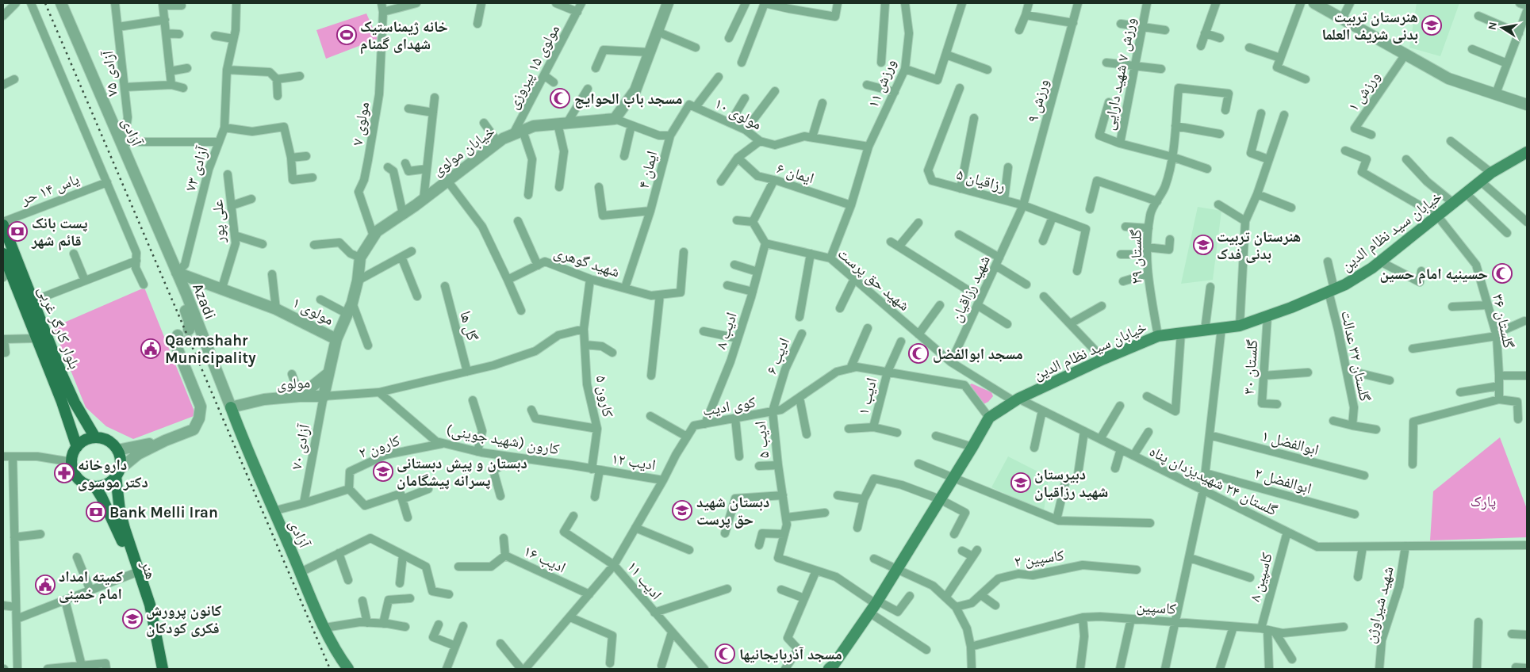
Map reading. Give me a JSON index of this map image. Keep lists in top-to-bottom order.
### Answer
{
  "streets": {
    "main road": [
      "آزادی",
      "خیابان سید نظام الدین",
      "بلوار کارگر غربی",
      "هنر"
    ],
    "street": [
      "مولوی ۱۵ پیروزی",
      "آزادی ۷۵",
      "ورزش ۷ شهید دارایی",
      "ورزش ۱۱",
      "ورزش ۱",
      "ورزش ۹",
      "مولوی ۱۰",
      "مولوی ۷",
      "خیابان مولوی",
      "آزادی ۷۳",
      "ایمان ۴",
      "ایمان ۶",
      "رزاقیان ۵",
      "یاس ۱۴ حر",
      "علی پور",
      "گلستان ۲۹",
      "شهید گوهری",
      "شهید حق پرست",
      "شهید رزاقیان",
      "Azadi",
      "مولوی ۱",
      "گلستان ۳۶",
      "گل ها",
      "ادیب ۸",
      "ادیب ۶",
      "گلستان ۳۲ عدالت",
      "گلستان ۳۰",
      "مولوی",
      "کارون ۵",
      "ادیب ۱",
      "کوی ادیب",
      "کارون (شهید جوینی)",
      "ادیب ۵",
      "ابوالفضل ۱",
      "کارون ۲",
      "آزادی ۷۰",
      "ادیب ۱۲",
      "گلستان ۲۴ شهیدیزدان پناه",
      "ابوالفضل ۲",
      "کاسپین ۲",
      "ادیب ۱۶",
      "کاسپین ۸",
      "ادیب ۱۱",
      "شهید شیراوژن",
      "کاسپین"
    ]
  },
  "crossings": [
    ["مولوی ۱۵ پیروزی", "خیابان مولوی"],
    ["آزادی ۷۵", "آزادی"],
    ["ورزش ۷ شهید دارایی", "گلستان ۲۹"],
    ["ورزش ۱۱", "مولوی ۱۰"],
    ["ورزش ۱۱", "ایمان ۶"],
    ["ورزش ۱۱", "شهید حق پرست"],
    ["ورزش ۹", "رزاقیان ۵"],
    ["ورزش ۹", "شهید رزاقیان"],
    ["مولوی ۱۰", "ایمان ۴"],
    ["مولوی ۷", "خیابان مولوی"],
    ["آزادی", "آزادی ۷۳"],
    ["آزادی", "Azadi"],
    ["آزادی", "مولوی ۱"],
    ["آزادی", "مولوی"],
    ["خیابان مولوی", "مولوی ۱"],
    ["خیابان مولوی", "مولوی"],
    ["آزادی ۷۳", "Azadi"],
    ["آزادی ۷۳", "مولوی ۱"],
    ["ایمان ۴", "شهید گوهری"],
    ["رزاقیان ۵", "شهید رزاقیان"],
    ["علی پور", "مولوی ۱"],
    ["خیابان سید نظام الدین", "گلستان ۲۹"],
    ["خیابان سید نظام الدین", "گلستان ۳۶"],
    ["خیابان سید نظام الدین", "گلستان ۳۲ عدالت"],
    ["خیابان سید نظام الدین", "گلستان ۳۰"],
    ["خیابان سید نظام الدین", "گلستان ۲۴ شهیدیزدان پناه"],
    ["شهید گوهری", "کارون ۵"],
    ["شهید حق پرست", "شهید رزاقیان"],
    ["شهید حق پرست", "ادیب ۸"],
    ["Azadi", "مولوی ۱"],
    ["Azadi", "مولوی"],
    ["مولوی ۱", "مولوی"],
    ["بلوار کارگر غربی", "هنر"],
    ["ادیب ۸", "کوی ادیب"],
    ["ادیب ۶", "کوی ادیب"],
    ["ادیب ۶", "ادیب ۵"],
    ["مولوی", "آزادی ۷۰"],
    ["کارون ۵", "کارون (شهید جوینی)"],
    ["کارون ۵", "ادیب ۱۲"],
    ["ادیب ۱", "کوی ادیب"],
    ["کوی ادیب", "ادیب ۵"],
    ["کوی ادیب", "ادیب ۱۲"],
    ["کوی ادیب", "ادیب ۱۶"],
    ["کوی ادیب", "ادیب ۱۱"],
    ["کارون (شهید جوینی)", "کارون ۲"],
    ["کارون (شهید جوینی)", "ادیب ۱۲"],
    ["گلستان ۲۴ شهیدیزدان پناه", "کاسپین ۸"],
    ["گلستان ۲۴ شهیدیزدان پناه", "شهید شیراوژن"],
    ["کاسپین ۸", "کاسپین"]
  ],
  "parks": ["پارک"],
  "places": {
    "school or university": [
      "هنرستان تربیت بدنی شریف العلما",
      "هنرستان تربیت بدنی فدک",
      "دبستان و پیش دبستانی پسرانه پیشگامان",
      "دبیرستان شهید رزاقیان",
      "دبستان شهید حق پرست",
      "کانون پرورش فکری کودکان"
    ],
    "sports": ["خانه ژیمناستیک شهدای گمنام"],
    "mosque": [
      "مسجد باب الحوایج",
      "حسینیه امام حسین",
      "مسجد ابوالفضل",
      "مسجد آذربایجانیها"
    ],
    "bank": ["پست بانک قائم شهر", "Bank Melli Iran"],
    "public building": ["Qaemshahr Municipality", "کمیته امداد امام خمینی"],
    "pharmacy": ["داروخانه دکتر موسوی"]
  },
  "north": "left"
}
